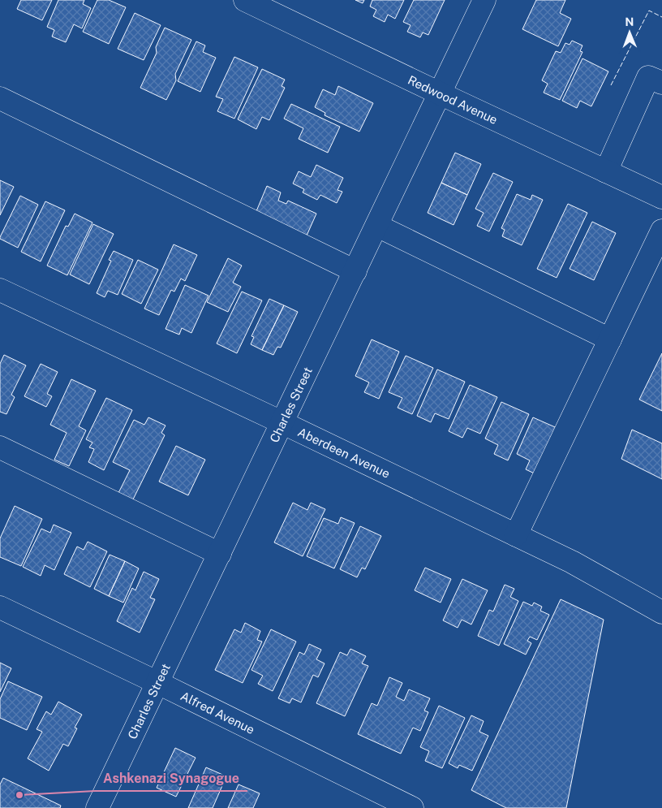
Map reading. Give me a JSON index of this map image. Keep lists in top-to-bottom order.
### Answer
{
  "streets": {
    "street": [
      "Redwood Avenue",
      "Charles Street",
      "Aberdeen Avenue",
      "Alfred Avenue"
    ]
  },
  "crossings": [
    ["Redwood Avenue", "Charles Street"],
    ["Charles Street", "Aberdeen Avenue"],
    ["Charles Street", "Alfred Avenue"]
  ],
  "places": ["Ashkenazi Synagogue"],
  "north": "top"
}
